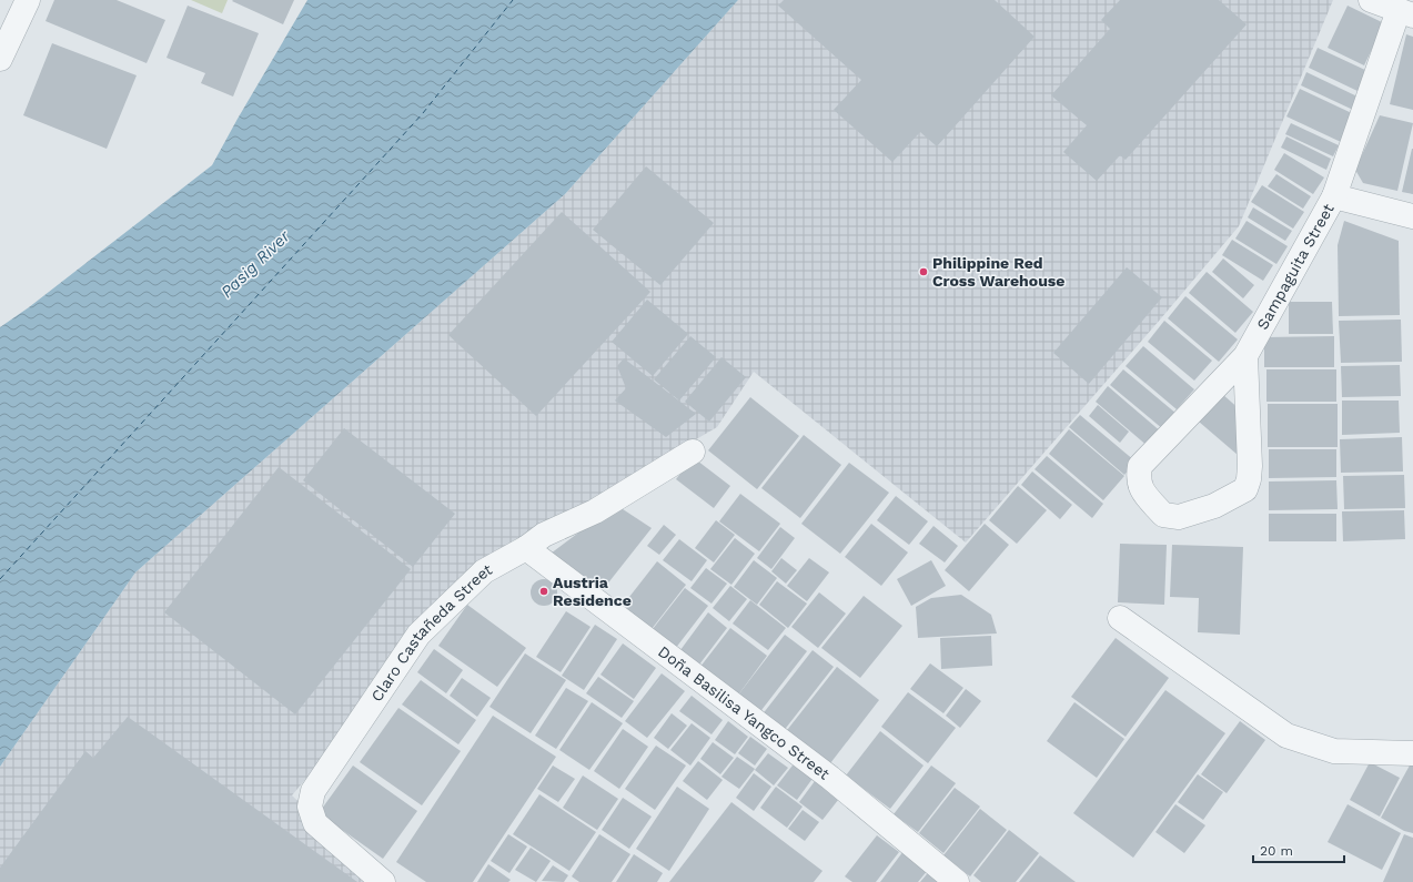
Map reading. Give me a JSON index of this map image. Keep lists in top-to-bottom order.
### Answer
{
  "streets": {
    "street": ["Sampaguita Street", "Claro Castañeda Street", "Doña Basilisa Yangco Street"]
  },
  "crossings": [
    ["Claro Castañeda Street", "Doña Basilisa Yangco Street"]
  ],
  "water": ["Pasig River"],
  "places": ["Philippine Red Cross Warehouse", "Austria Residence"],
  "scale_bar": "20 m"
}
